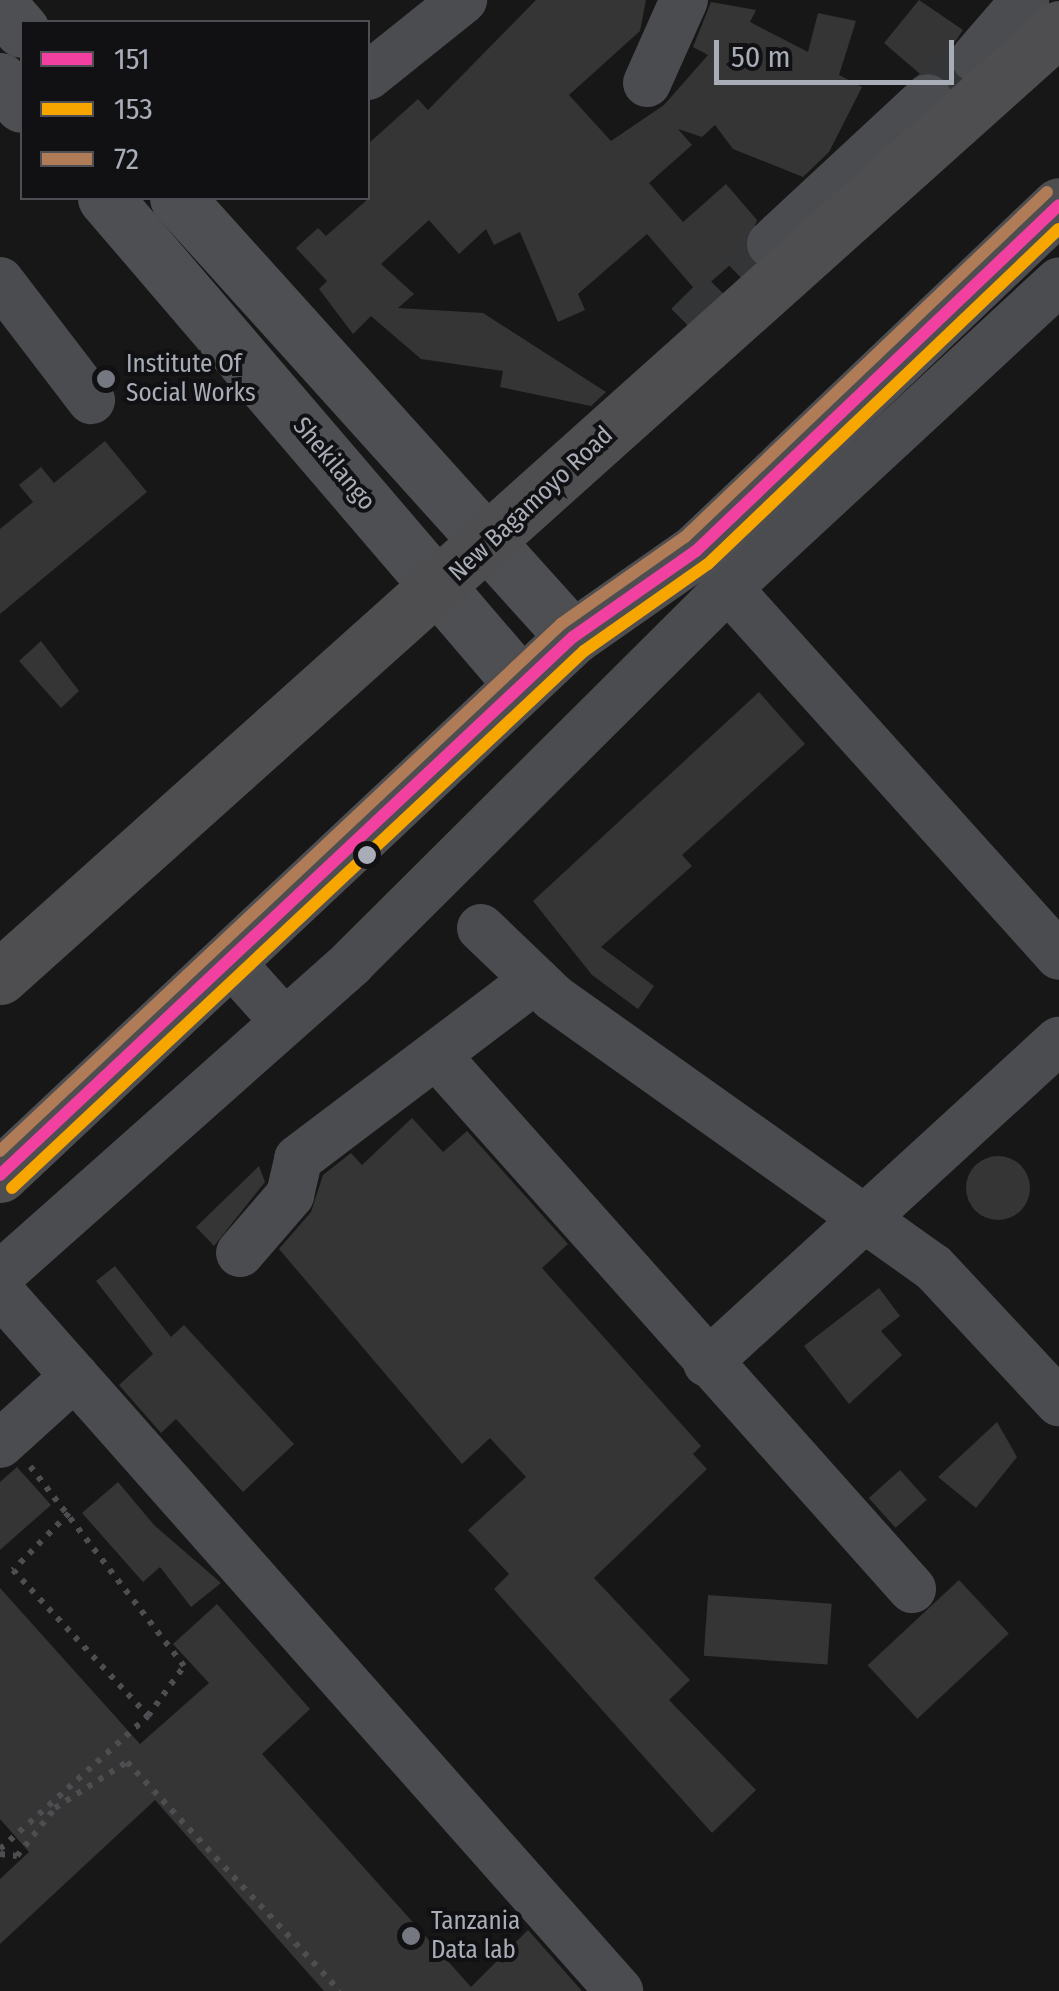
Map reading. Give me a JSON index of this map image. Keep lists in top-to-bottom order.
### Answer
{
  "streets": {
    "highway": ["New Bagamoyo Road"],
    "main road": ["Shekilango"]
  },
  "crossings": [
    ["Shekilango", "New Bagamoyo Road"]
  ],
  "places": ["Institute Of Social Works", "Tanzania Data lab"],
  "lines": ["transit line 72", "transit line 151", "transit line 153"],
  "legend": ["151", "153", "72"],
  "scale_bar": "50 m"
}
